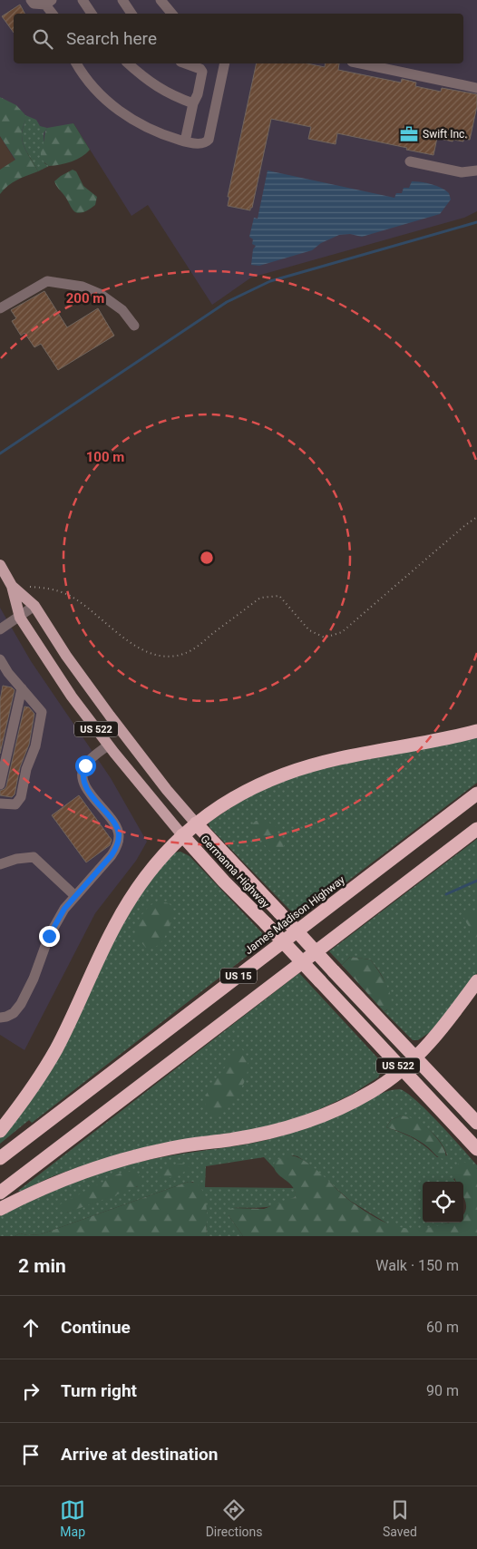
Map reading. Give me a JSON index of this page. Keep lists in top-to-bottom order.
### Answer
{
  "streets": {
    "highway": [
      "US 522",
      "Germanna Highway",
      "James Madison Highway",
      "US 15"
    ]
  },
  "places": {
    "office": ["Swift Inc."]
  },
  "page": {
    "search": "Search here",
    "heading": ["2 min", "Walk · 150 m"],
    "list": [
      ["Continue", "60 m"],
      ["Turn right", "90 m"],
      "Arrive at destination"
    ],
    "nav": ["Map", "Directions", "Saved"]
  },
  "rings": ["200 m", "100 m"]
}
